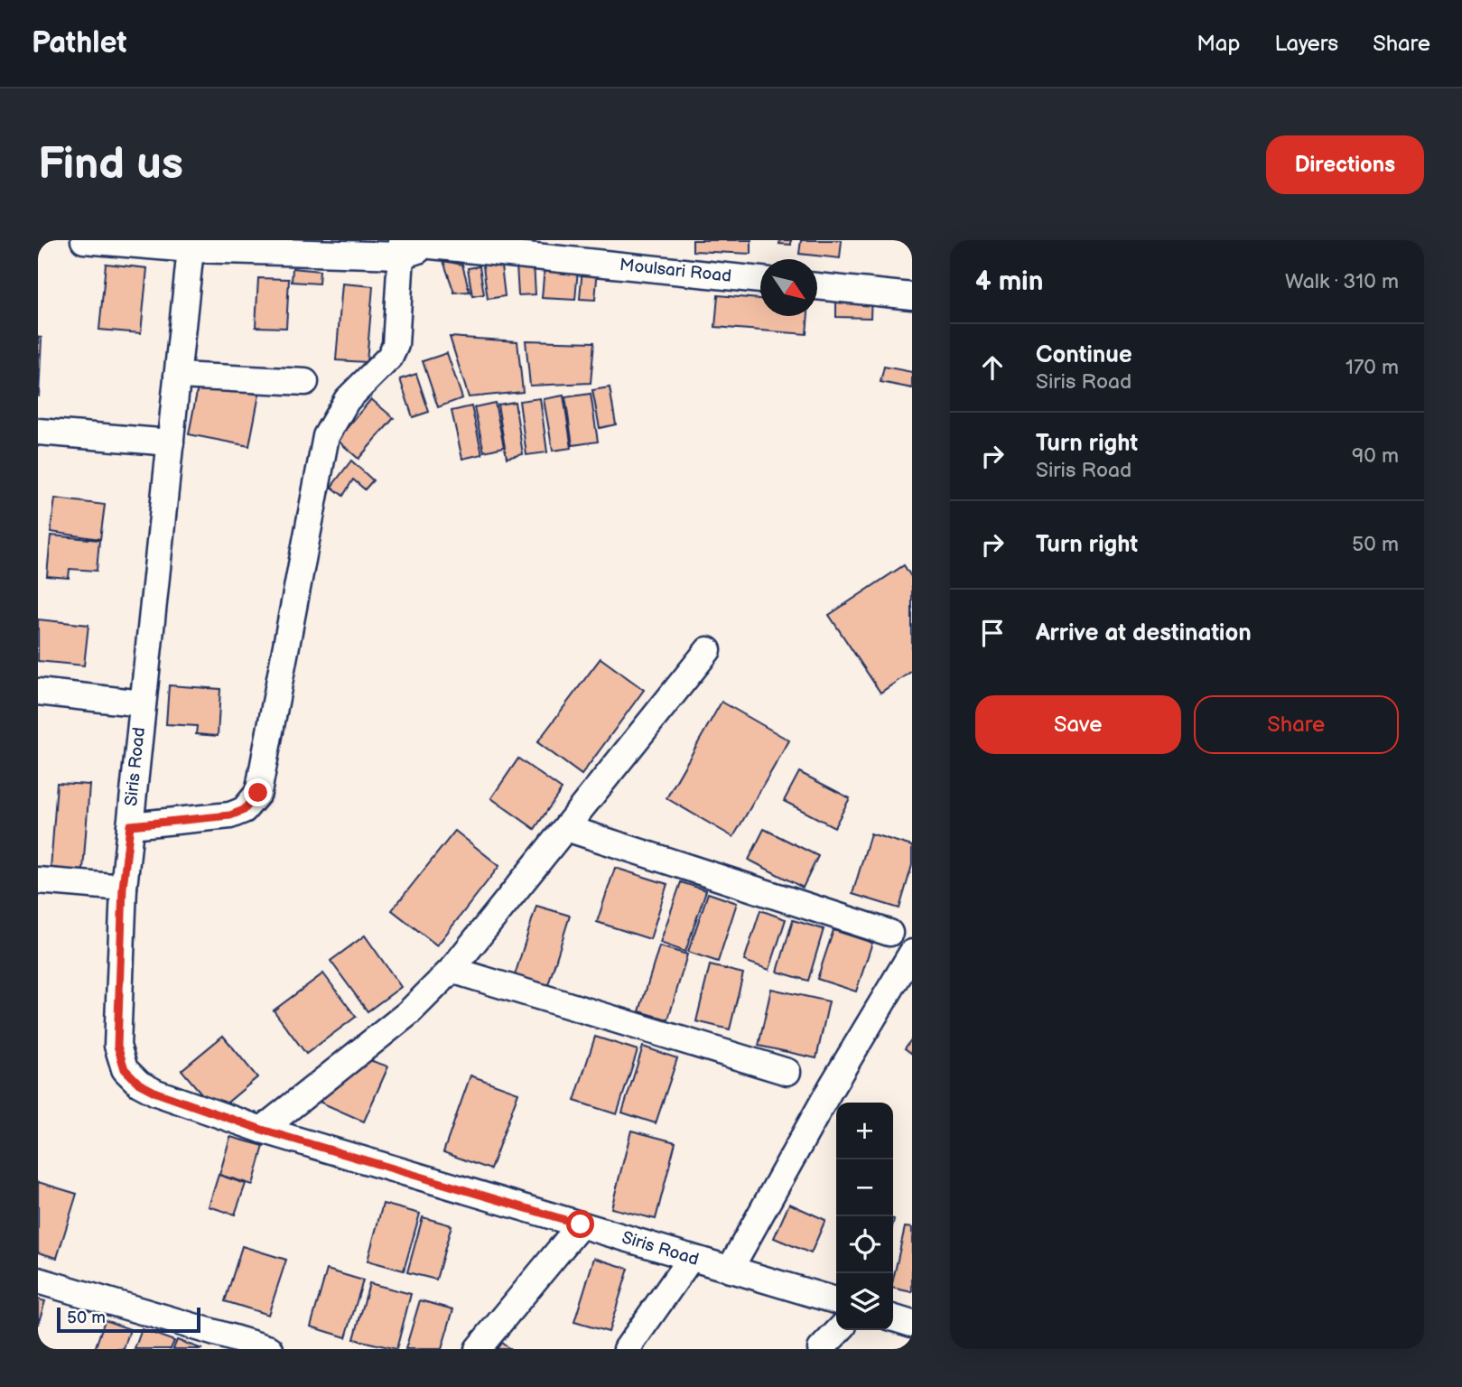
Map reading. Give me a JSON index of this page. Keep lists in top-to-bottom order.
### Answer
{
  "streets": {
    "street": ["Moulsari Road", "Siris Road"]
  },
  "crossings": [
    ["Moulsari Road", "Siris Road"]
  ],
  "scale_bar": "50 m",
  "north": "bottom right",
  "page": {
    "header": "Pathlet",
    "nav": ["Map", "Layers", "Share"],
    "buttons": [
      "Directions",
      ["Save", "Share"]
    ],
    "title": "Find us",
    "heading": ["4 min", "Walk · 310 m"],
    "list": [
      ["Continue", "Siris Road", "170 m"],
      ["Turn right", "Siris Road", "90 m"],
      ["Turn right", "50 m"],
      "Arrive at destination"
    ],
    "map_buttons": ["+", "−"],
    "scale": "50 m"
  }
}
